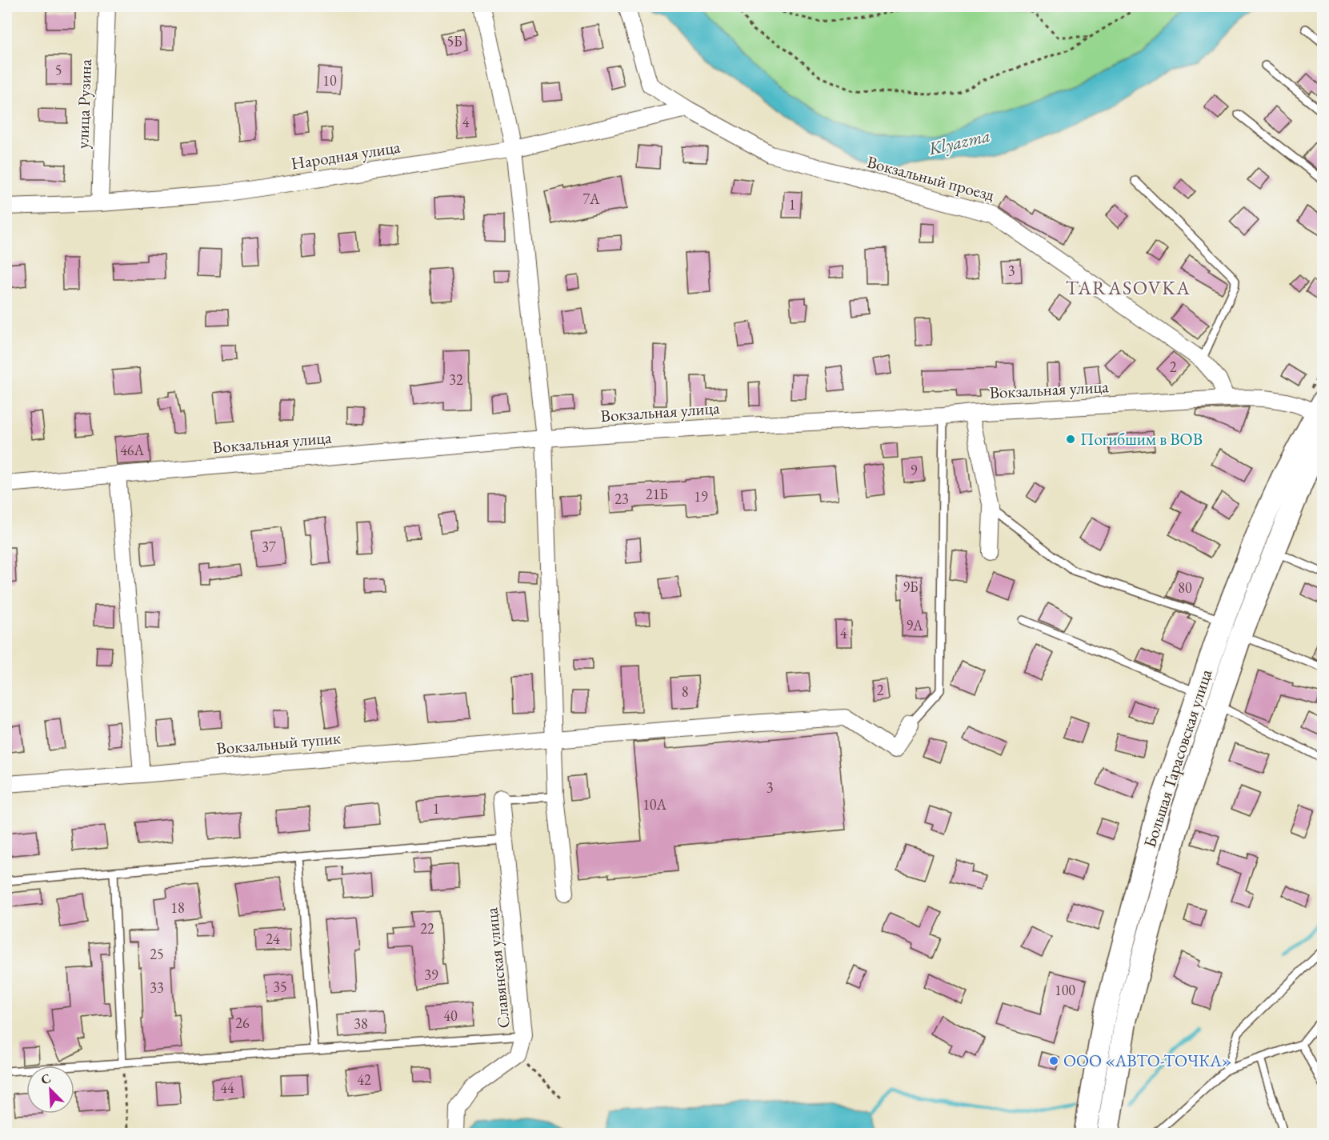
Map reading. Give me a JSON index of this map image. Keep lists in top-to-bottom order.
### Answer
{
  "streets": {
    "street": [
      "улица Рузина",
      "Народная улица",
      "Вокзальный проезд",
      "Вокзальная улица",
      "Вокзальный тупик",
      "Большая Тарасовская улица",
      "Славянская улица"
    ]
  },
  "crossings": [
    ["улица Рузина", "Народная улица"],
    ["Народная улица", "Вокзальный проезд"],
    ["Вокзальный проезд", "Вокзальная улица"],
    ["Вокзальная улица", "Большая Тарасовская улица"]
  ],
  "districts": ["TARASOVKA"],
  "water": ["Klyazma"],
  "places": ["Погибшим в ВОВ", "ООО «АВТО-ТОЧКА»"],
  "house_numbers": [
    "5Б",
    "5",
    "10",
    "4",
    "7А",
    "1",
    "3",
    "2",
    "32",
    "46А",
    "9",
    "21Б",
    "19",
    "23",
    "37",
    "9Б",
    "80",
    "9А",
    "4",
    "2",
    "8",
    "3",
    "10А",
    "1",
    "18",
    "22",
    "24",
    "25",
    "39",
    "35",
    "33",
    "100",
    "40",
    "26",
    "38",
    "42",
    "44"
  ],
  "north": "top left"
}
